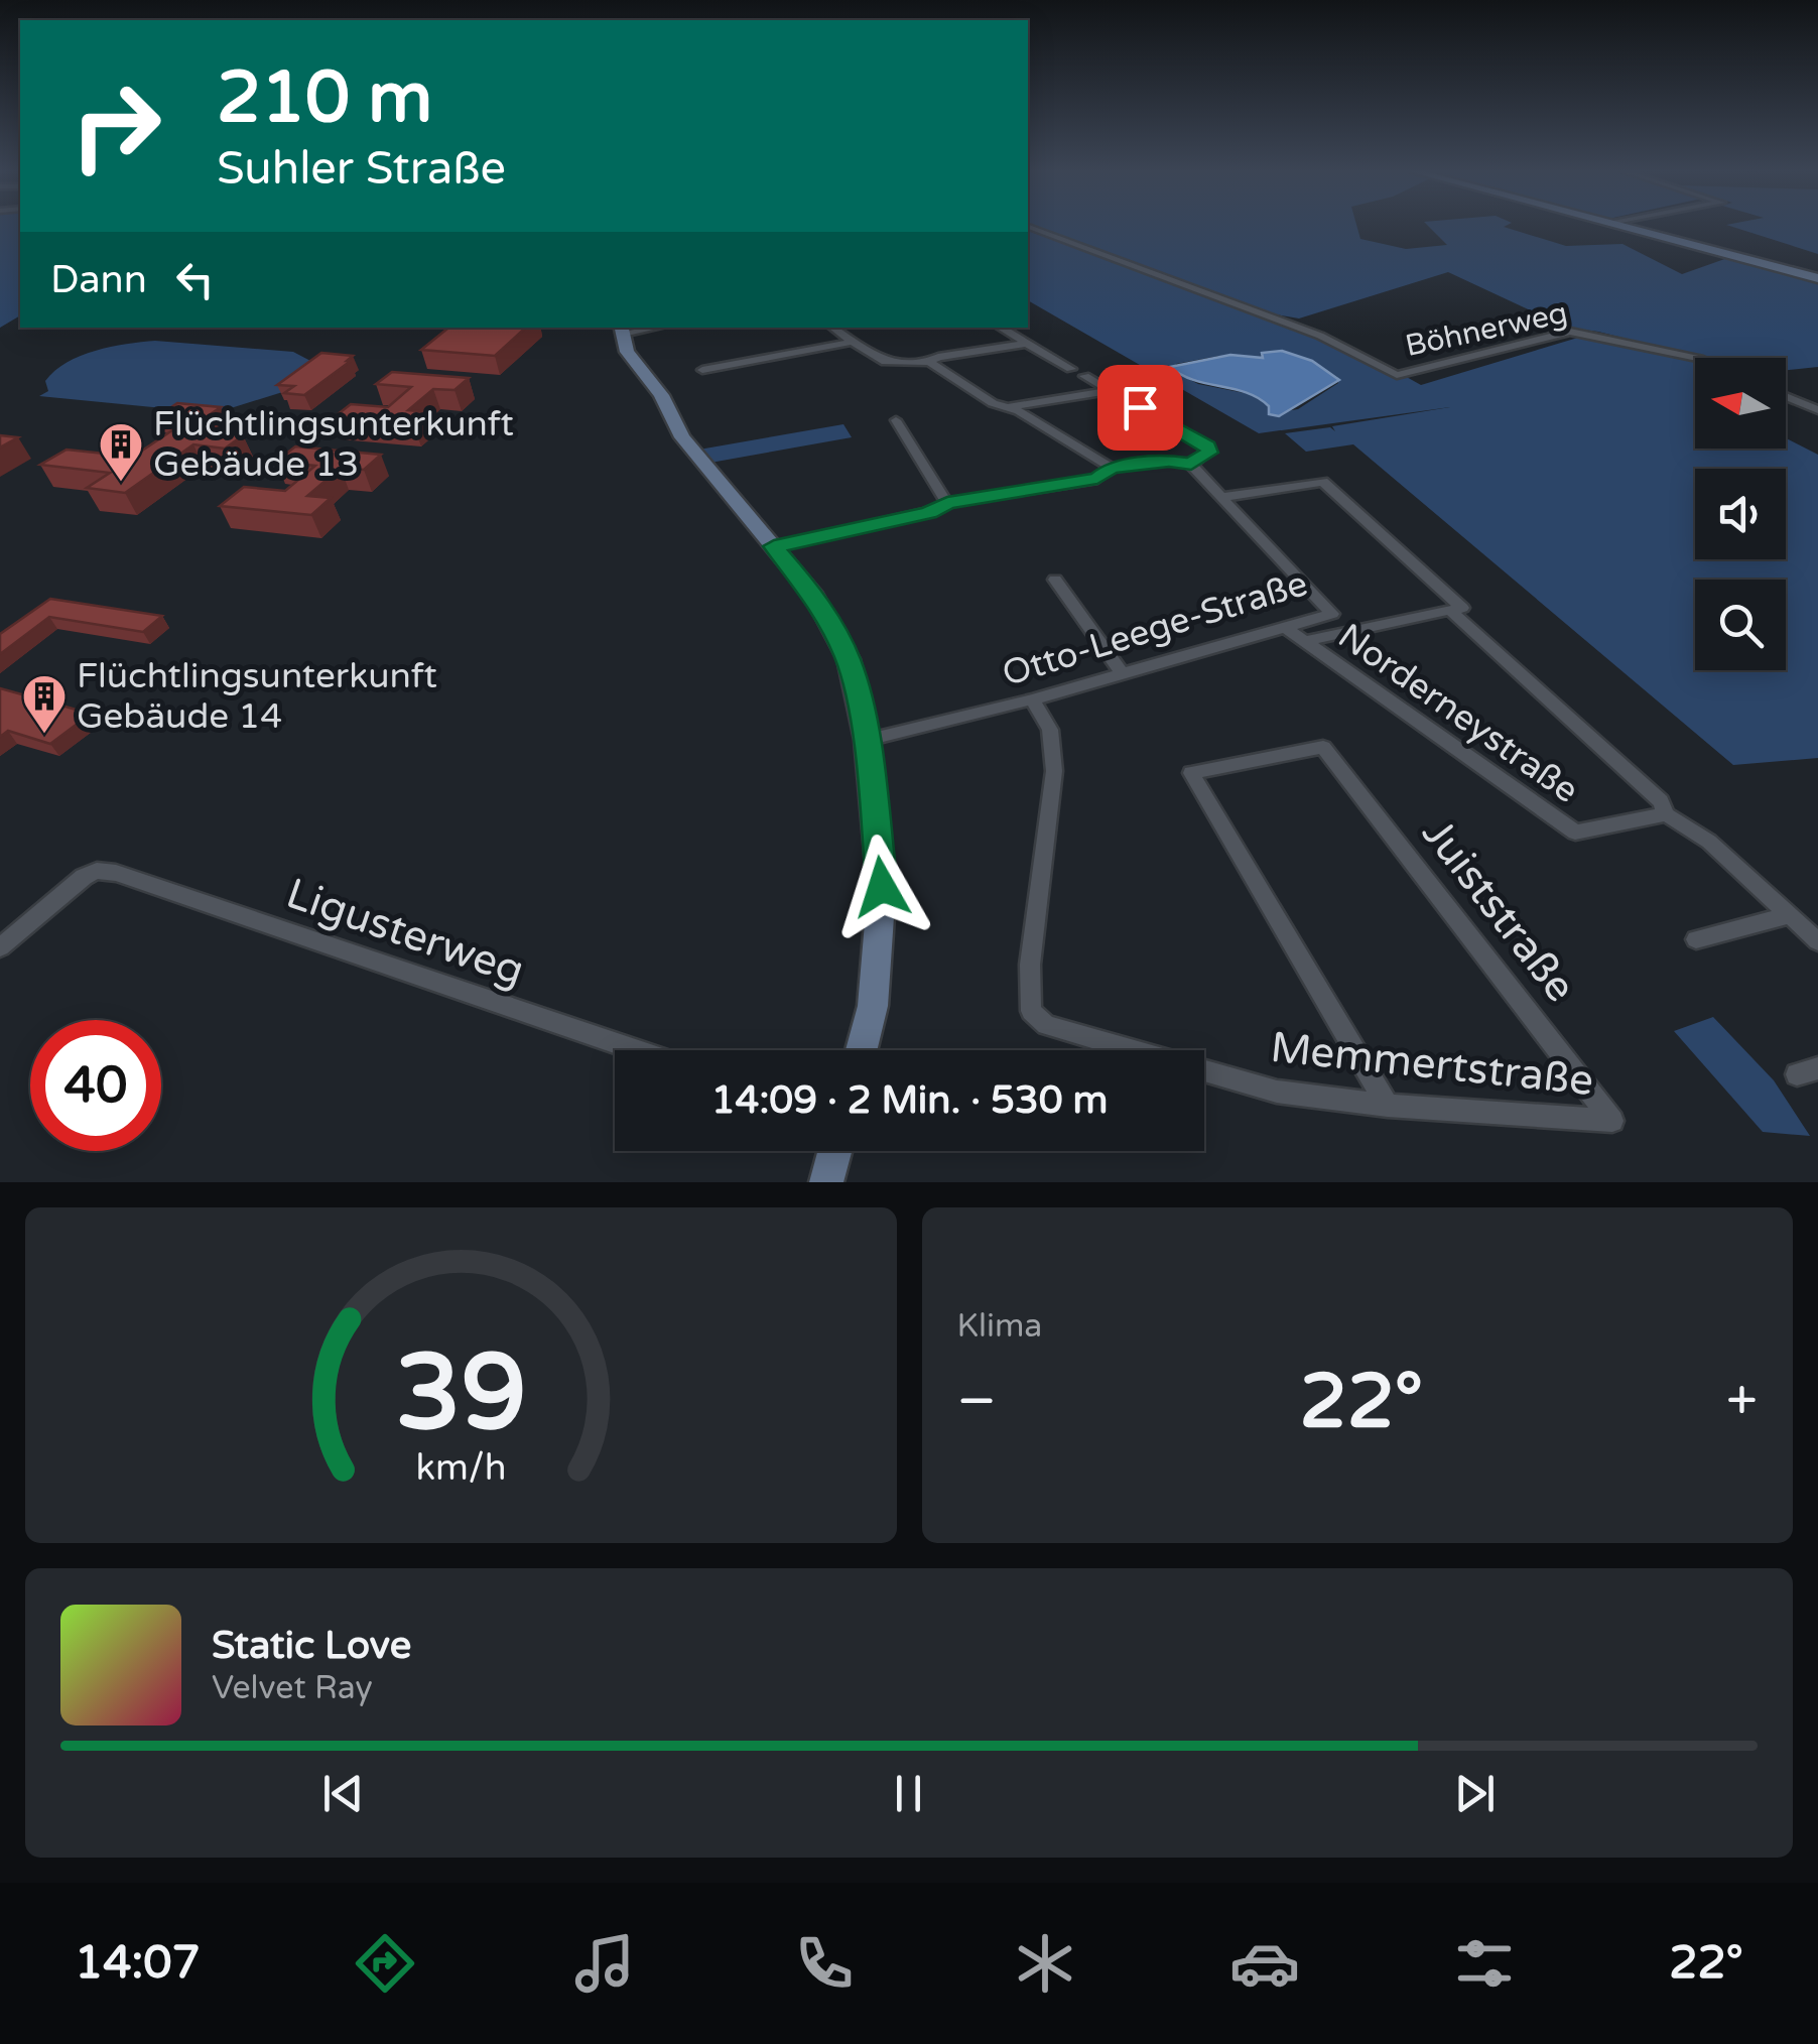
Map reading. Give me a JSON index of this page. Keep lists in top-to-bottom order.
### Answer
{
  "streets": {
    "street": [
      "Böhnerweg",
      "Otto-Leege-Straße",
      "Norderneystraße",
      "Juiststraße",
      "Ligusterweg",
      "Memmertstraße"
    ]
  },
  "crossings": [
    ["Otto-Leege-Straße", "Norderneystraße"],
    ["Otto-Leege-Straße", "Memmertstraße"],
    ["Juiststraße", "Memmertstraße"]
  ],
  "places": {
    "building": ["Flüchtlingsunterkunft Gebäude 13", "Flüchtlingsunterkunft Gebäude 14"]
  },
  "north": "left",
  "page": {
    "turn": ["210 m", "Suhler Straße"],
    "then": "Dann",
    "limit": "40",
    "trip": "14:09 · 2 Min. · 530 m",
    "tile": "Klima",
    "heat": ["−", "22°", "+"],
    "song": ["Static Love", "Velvet Ray"],
    "tabs": ["14:07", "22°"],
    "gauge": ["39", "km/h"]
  }
}
